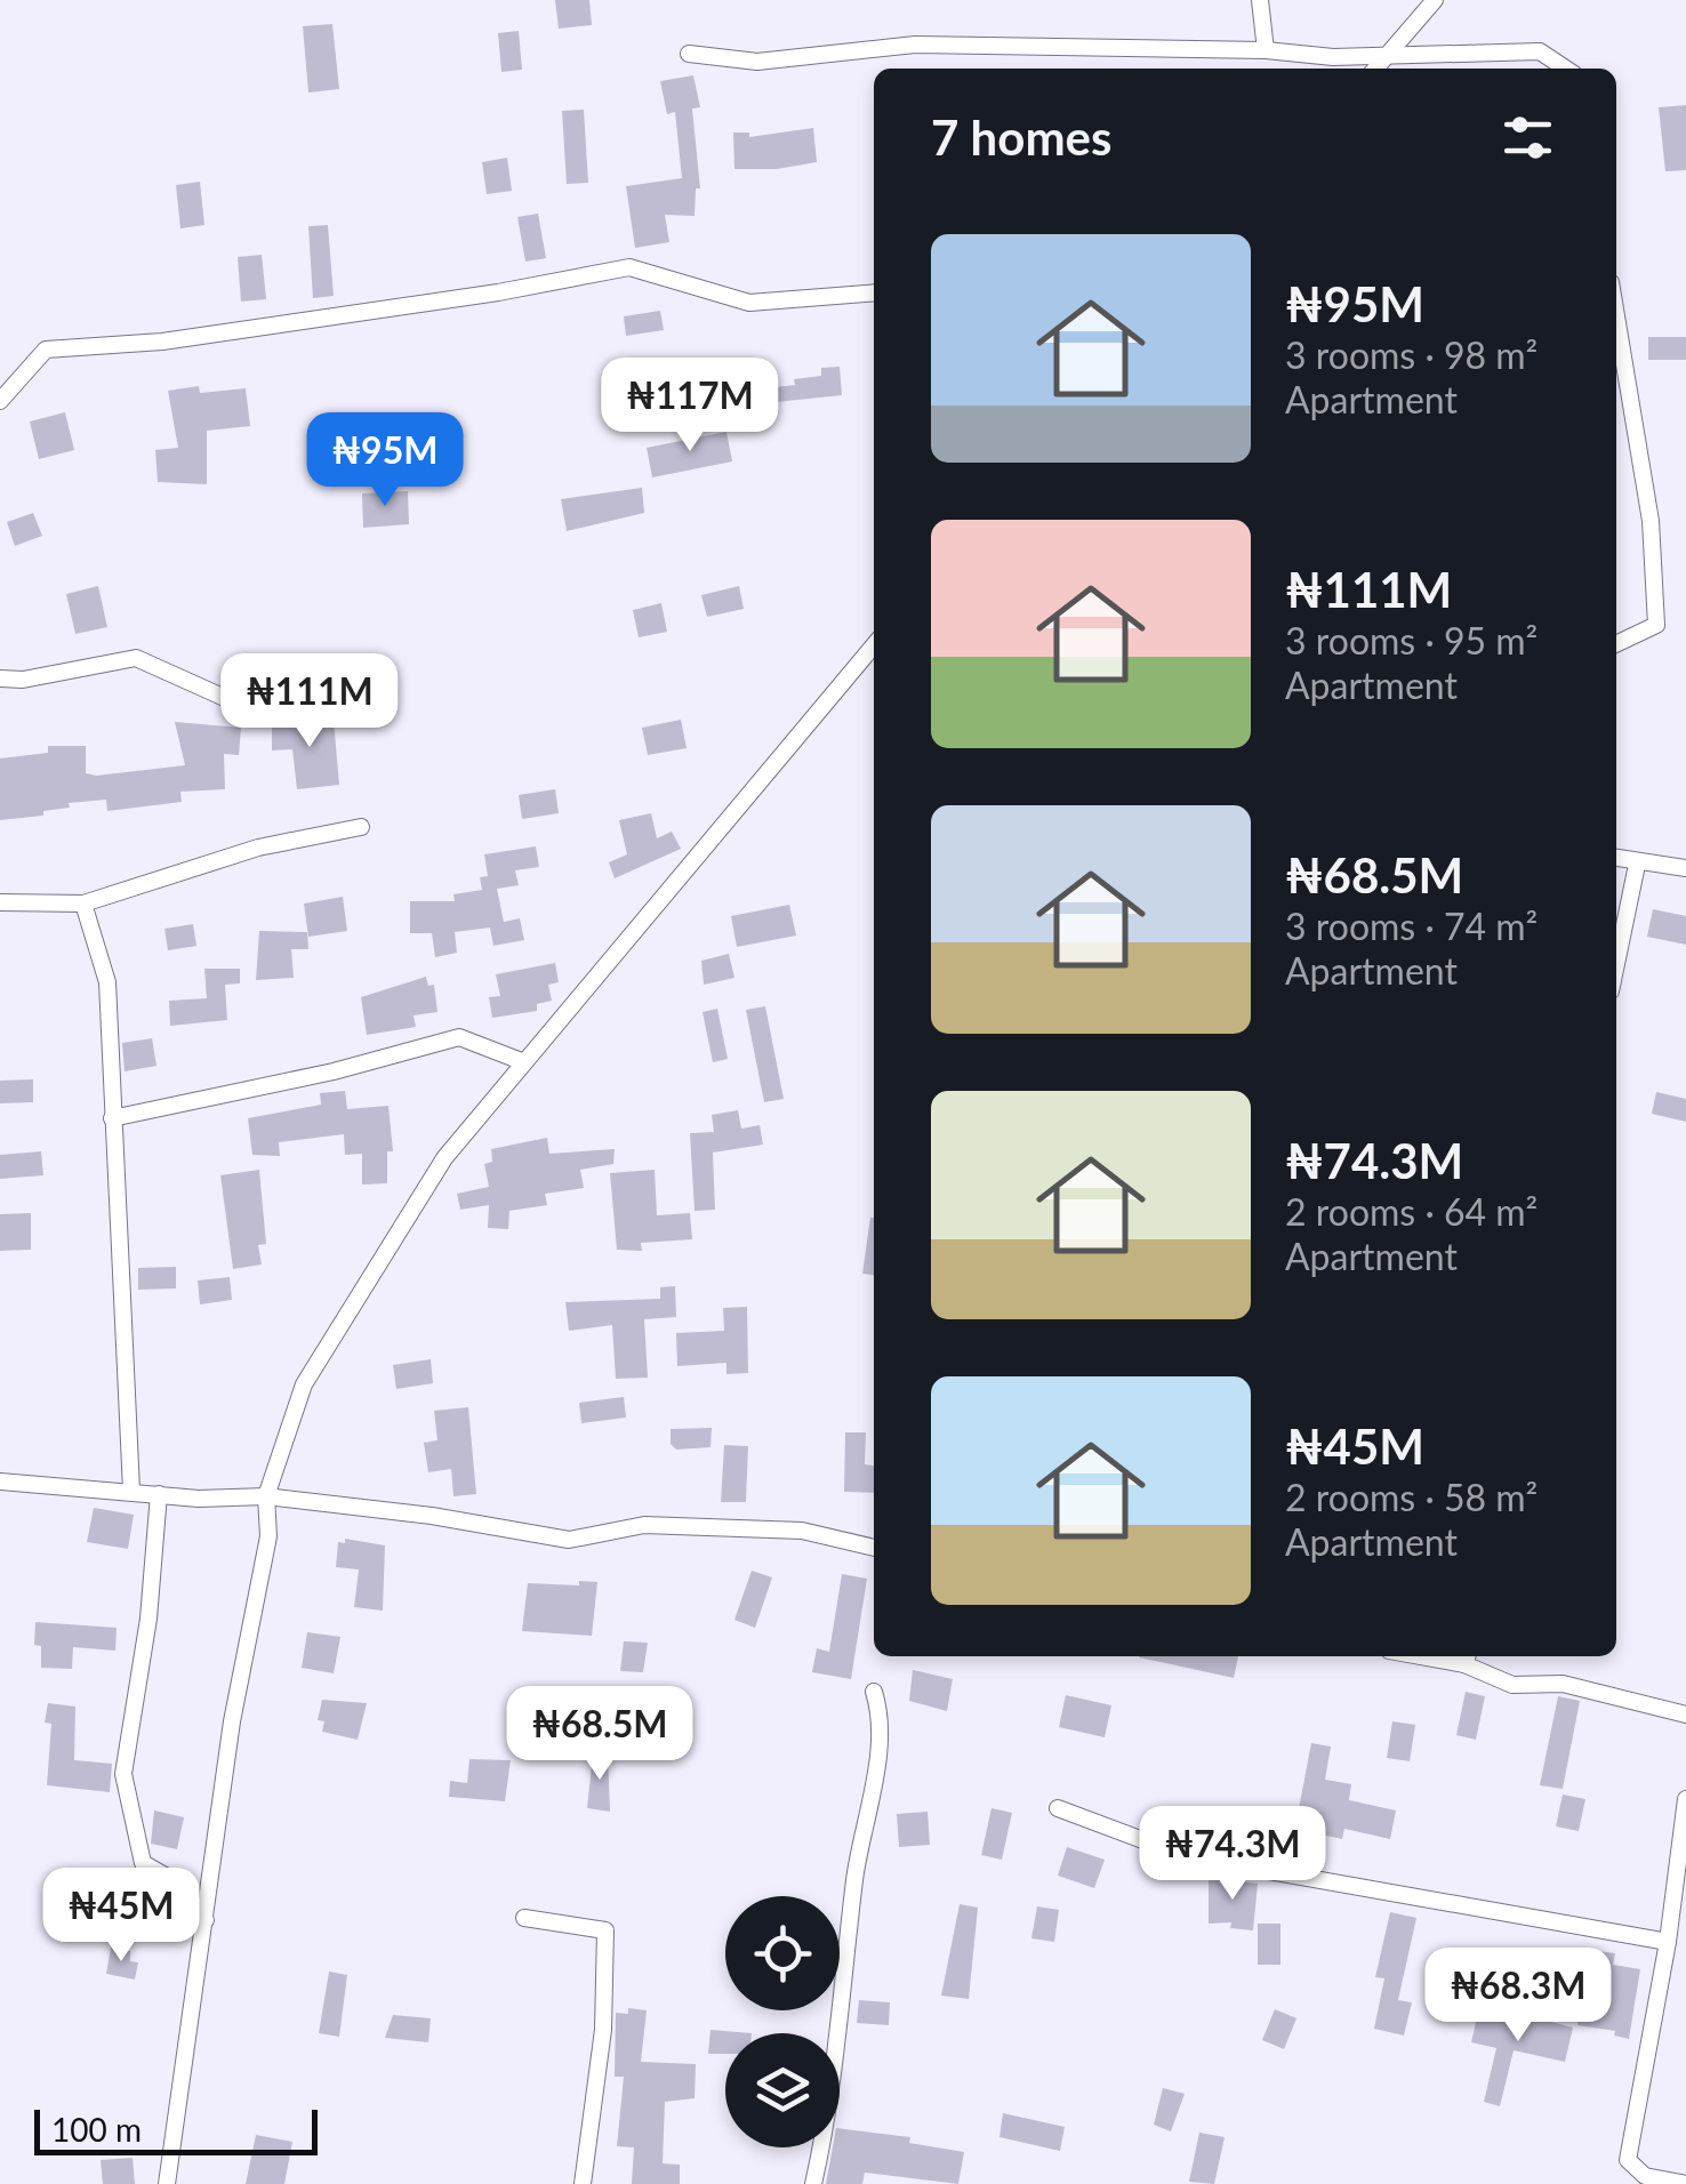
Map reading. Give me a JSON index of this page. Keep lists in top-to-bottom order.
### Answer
{
  "scale_bar": "100 m",
  "page": {
    "heading": "7 homes",
    "list": [
      {
        "name": "₦95M",
        "note": "3 rooms · 98 m² · Apartment"
      },
      {
        "name": "₦111M",
        "note": "3 rooms · 95 m² · Apartment"
      },
      {
        "name": "₦68.5M",
        "note": "3 rooms · 74 m² · Apartment"
      },
      {
        "name": "₦74.3M",
        "note": "2 rooms · 64 m² · Apartment"
      },
      {
        "name": "₦45M",
        "note": "2 rooms · 58 m² · Apartment"
      }
    ],
    "price": [
      "₦117M",
      "₦95M",
      "₦111M",
      "₦68.5M",
      "₦74.3M",
      "₦45M",
      "₦68.3M"
    ],
    "scale": "100 m"
  }
}
